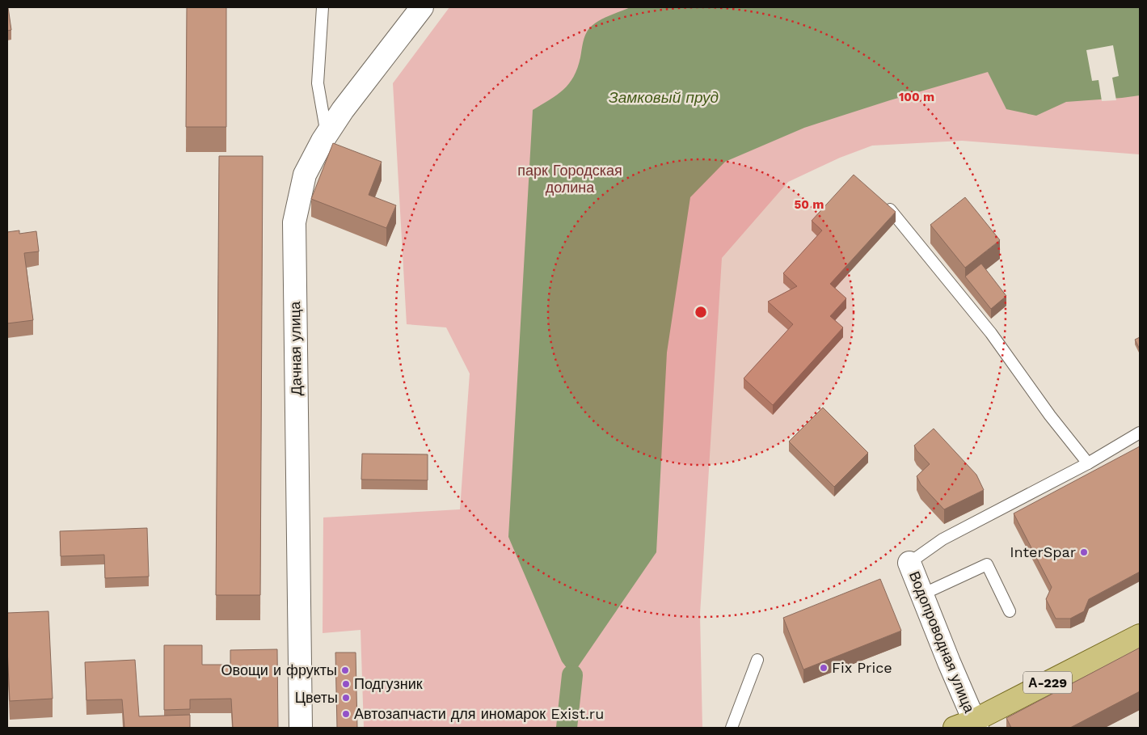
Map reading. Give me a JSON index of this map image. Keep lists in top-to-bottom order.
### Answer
{
  "streets": {
    "main road": ["А-229"],
    "street": ["Дачная улица", "Водопроводная улица"]
  },
  "crossings": [
    ["Водопроводная улица", "А-229"]
  ],
  "water": ["Замковый пруд"],
  "parks": ["парк Городская долина"],
  "places": [
    "InterSpar",
    "Fix Price",
    "Овощи и фрукты",
    "Подгузник",
    "Цветы",
    "Автозапчасти для иномарок Exist.ru"
  ],
  "rings": ["100 m", "50 m"]
}
